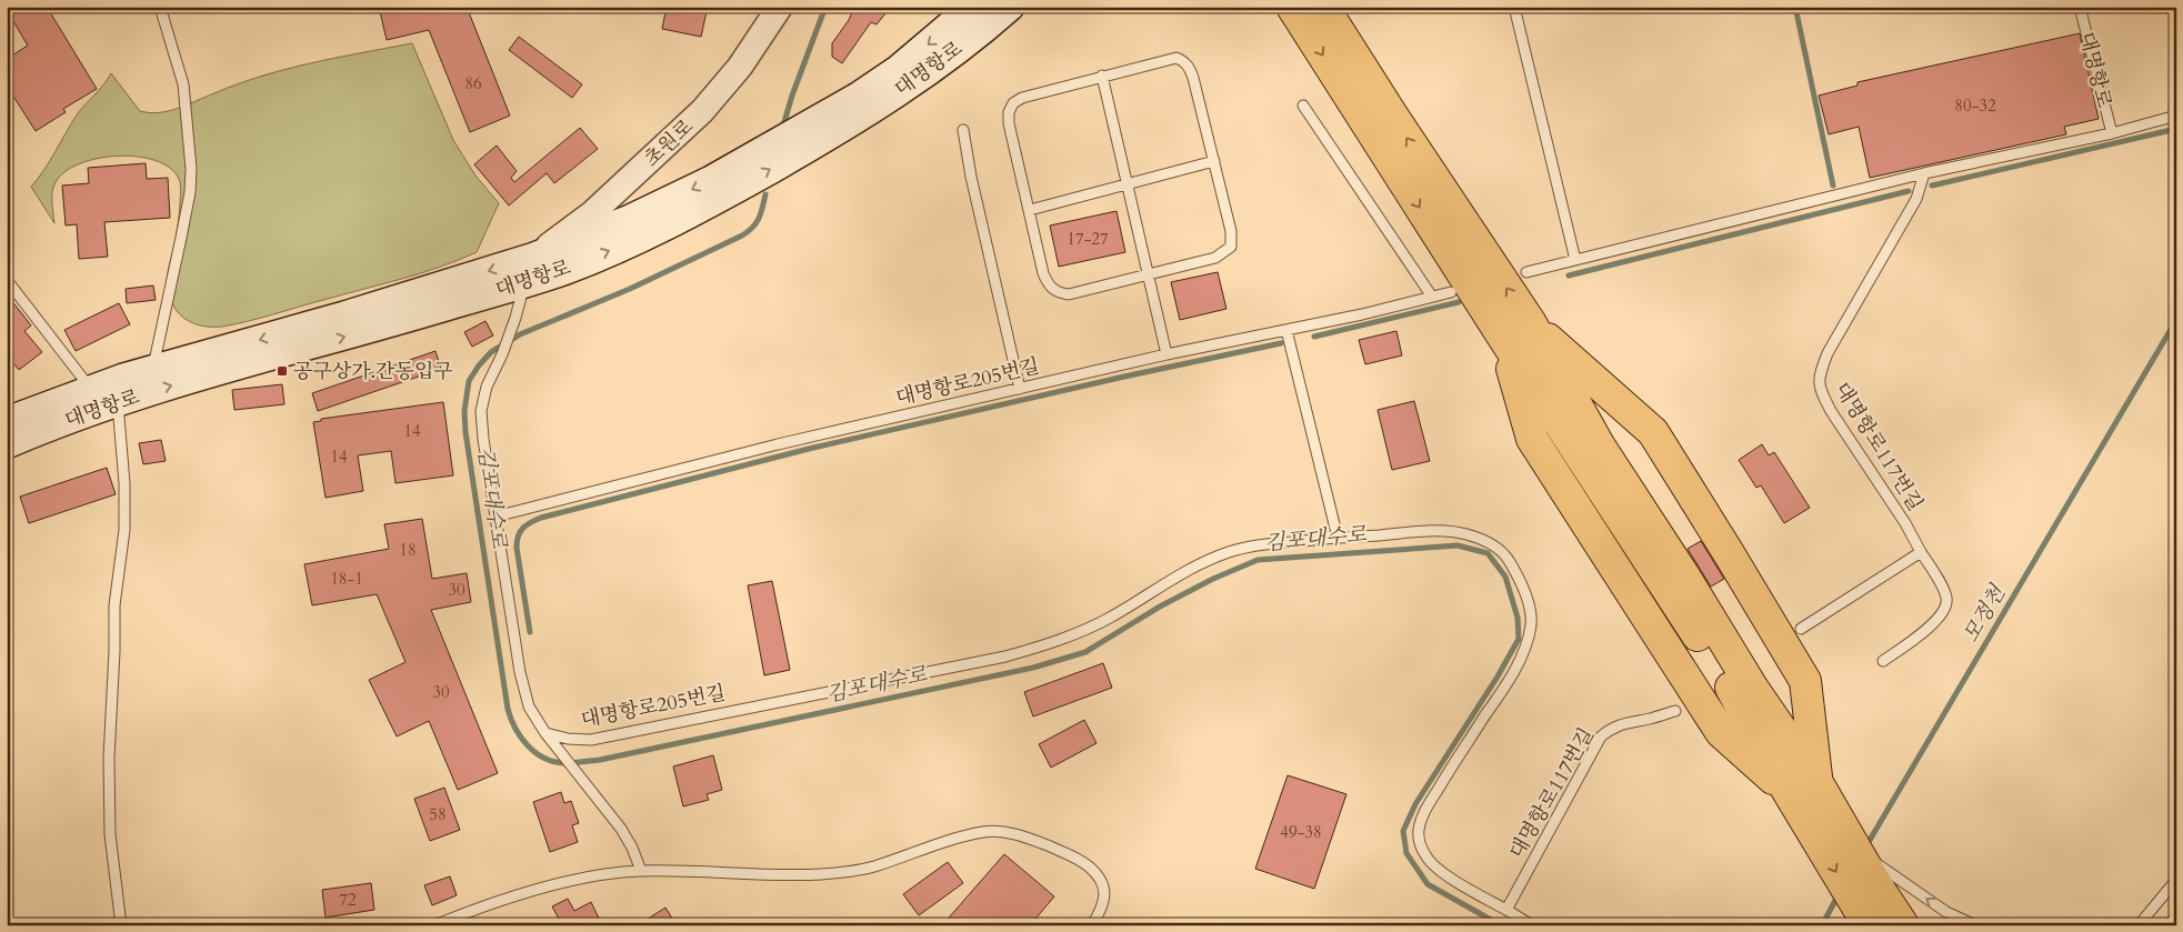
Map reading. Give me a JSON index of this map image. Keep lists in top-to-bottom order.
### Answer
{
  "streets": {
    "main road": ["대명항로"],
    "street": ["초원로"],
    "lane": ["대명항로205번길", "대명항로117번길"]
  },
  "crossings": [
    ["대명항로", "초원로"],
    ["대명항로205번길", "대명항로117번길"]
  ],
  "water": ["김포대수로", "모정천"],
  "places": {
    "transit": ["공구상가.간동입구"]
  },
  "house_numbers": [
    "86",
    "80-32",
    "17-27",
    "14",
    "14",
    "18",
    "18-1",
    "30",
    "30",
    "58",
    "49-38",
    "72"
  ]
}
